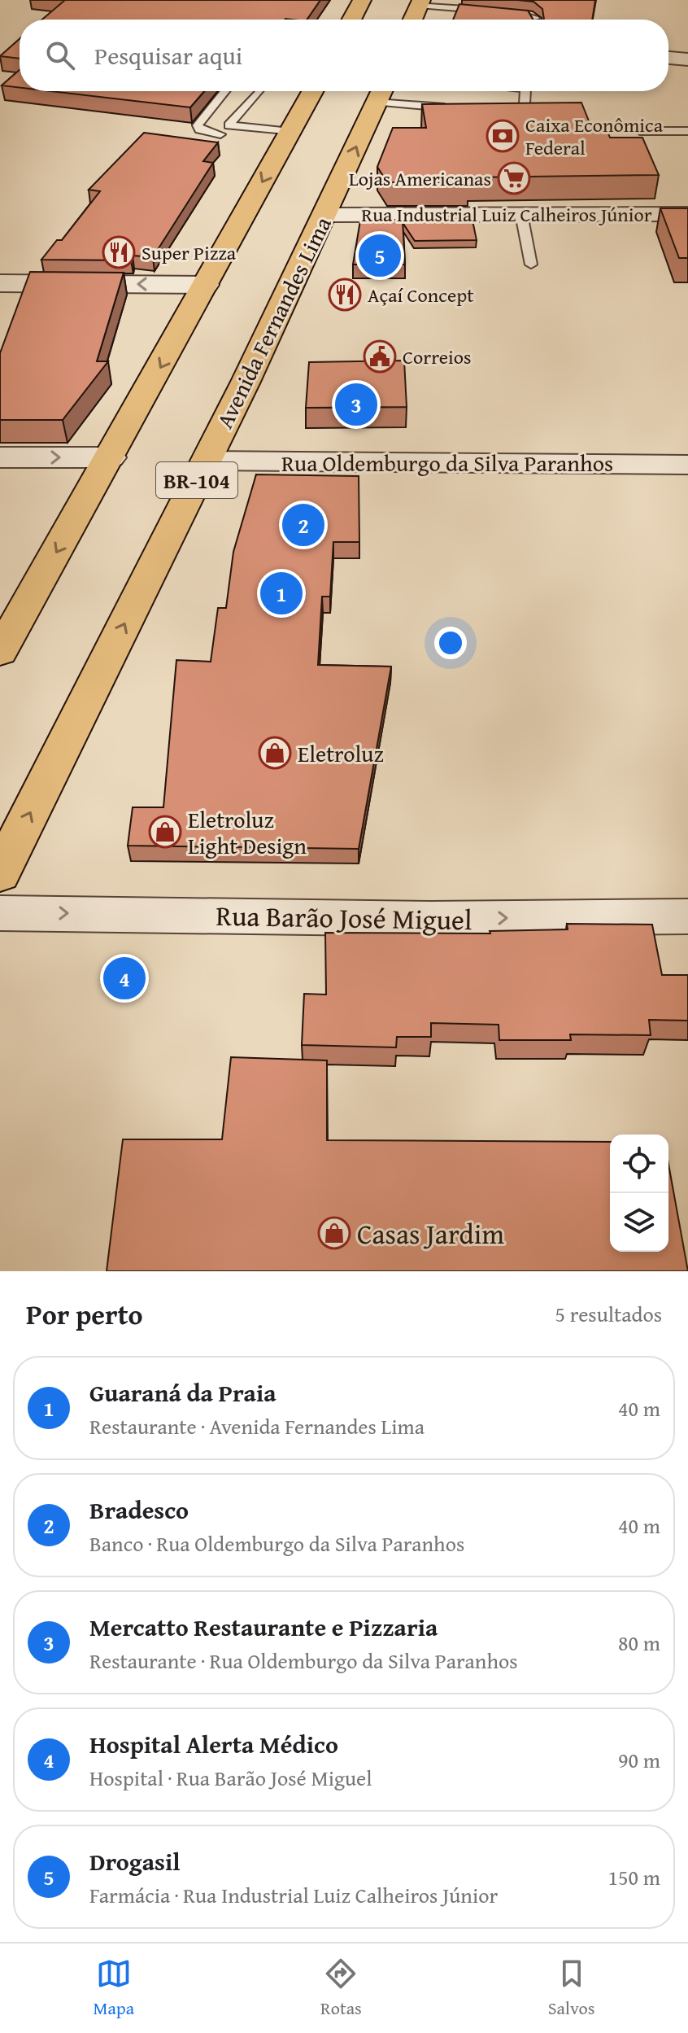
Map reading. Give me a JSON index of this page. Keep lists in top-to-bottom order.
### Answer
{
  "streets": {
    "highway": ["Avenida Fernandes Lima", "BR-104"],
    "street": ["Rua Industrial Luiz Calheiros Júnior", "Rua Oldemburgo da Silva Paranhos", "Rua Barão José Miguel"]
  },
  "crossings": [
    ["Rua Industrial Luiz Calheiros Júnior", "Avenida Fernandes Lima"],
    ["Avenida Fernandes Lima", "Rua Oldemburgo da Silva Paranhos"]
  ],
  "one_way": ["Rua Barão José Miguel"],
  "places": {
    "bank": ["Caixa Econômica Federal"],
    "supermarket": ["Lojas Americanas"],
    "restaurant": ["Super Pizza", "Açaí Concept"],
    "public building": ["Correios"],
    "shop": ["Eletroluz", "Eletroluz Light Design", "Casas Jardim"]
  },
  "page": {
    "search": "Pesquisar aqui",
    "pins": [
      "5",
      "3",
      "2",
      "1",
      "4"
    ],
    "heading": ["Por perto", "5 resultados"],
    "list": [
      {
        "mark": "1",
        "name": "Guaraná da Praia",
        "note": "Restaurante · Avenida Fernandes Lima",
        "value": "40 m"
      },
      {
        "mark": "2",
        "name": "Bradesco",
        "note": "Banco · Rua Oldemburgo da Silva Paranhos",
        "value": "40 m"
      },
      {
        "mark": "3",
        "name": "Mercatto Restaurante e Pizzaria",
        "note": "Restaurante · Rua Oldemburgo da Silva Paranhos",
        "value": "80 m"
      },
      {
        "mark": "4",
        "name": "Hospital Alerta Médico",
        "note": "Hospital · Rua Barão José Miguel",
        "value": "90 m"
      },
      {
        "mark": "5",
        "name": "Drogasil",
        "note": "Farmácia · Rua Industrial Luiz Calheiros Júnior",
        "value": "150 m"
      }
    ],
    "nav": ["Mapa", "Rotas", "Salvos"]
  }
}
